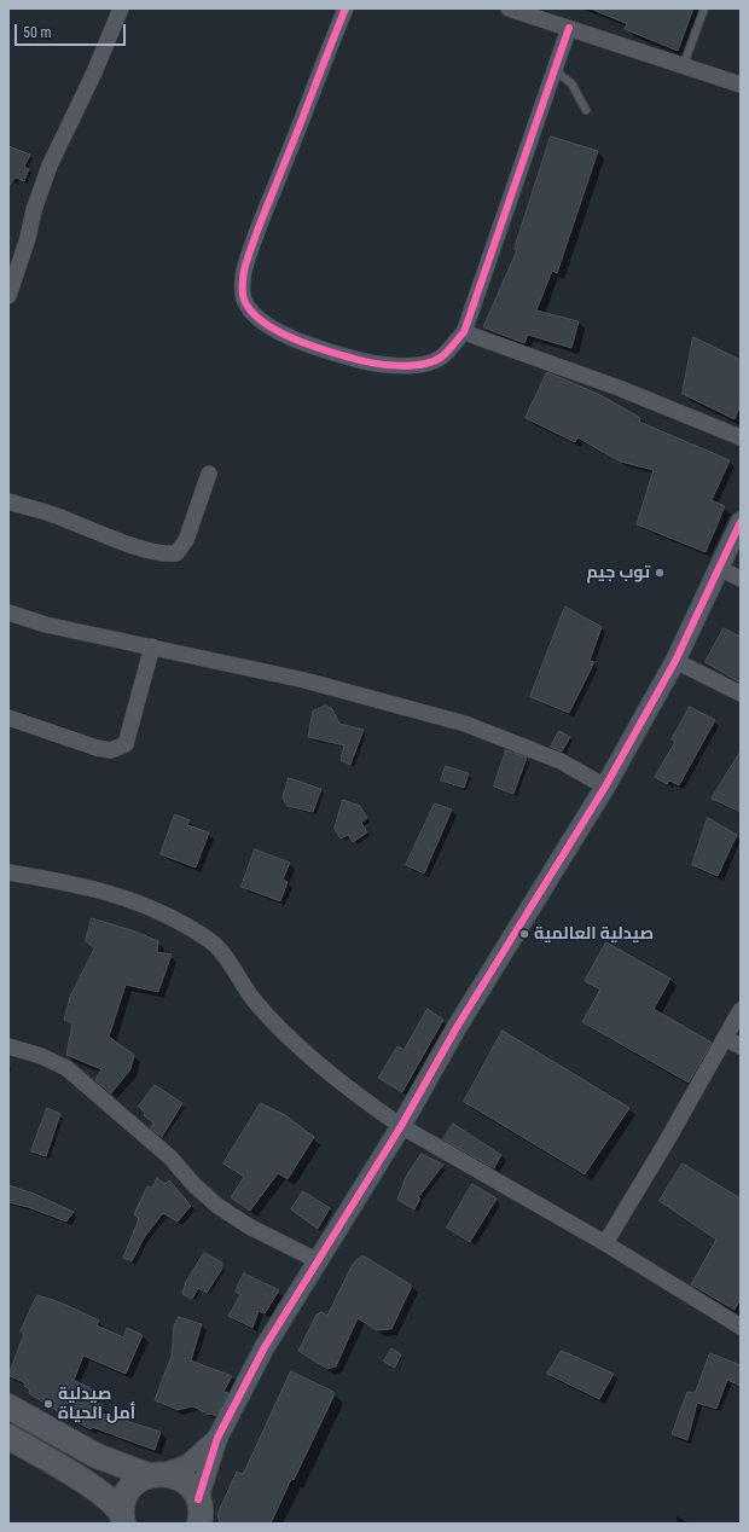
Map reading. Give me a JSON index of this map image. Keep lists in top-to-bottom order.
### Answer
{
  "places": ["توب جيم", "صيدلية العالمية", "صيدلية أمل الحياة"],
  "scale_bar": "50 m"
}
